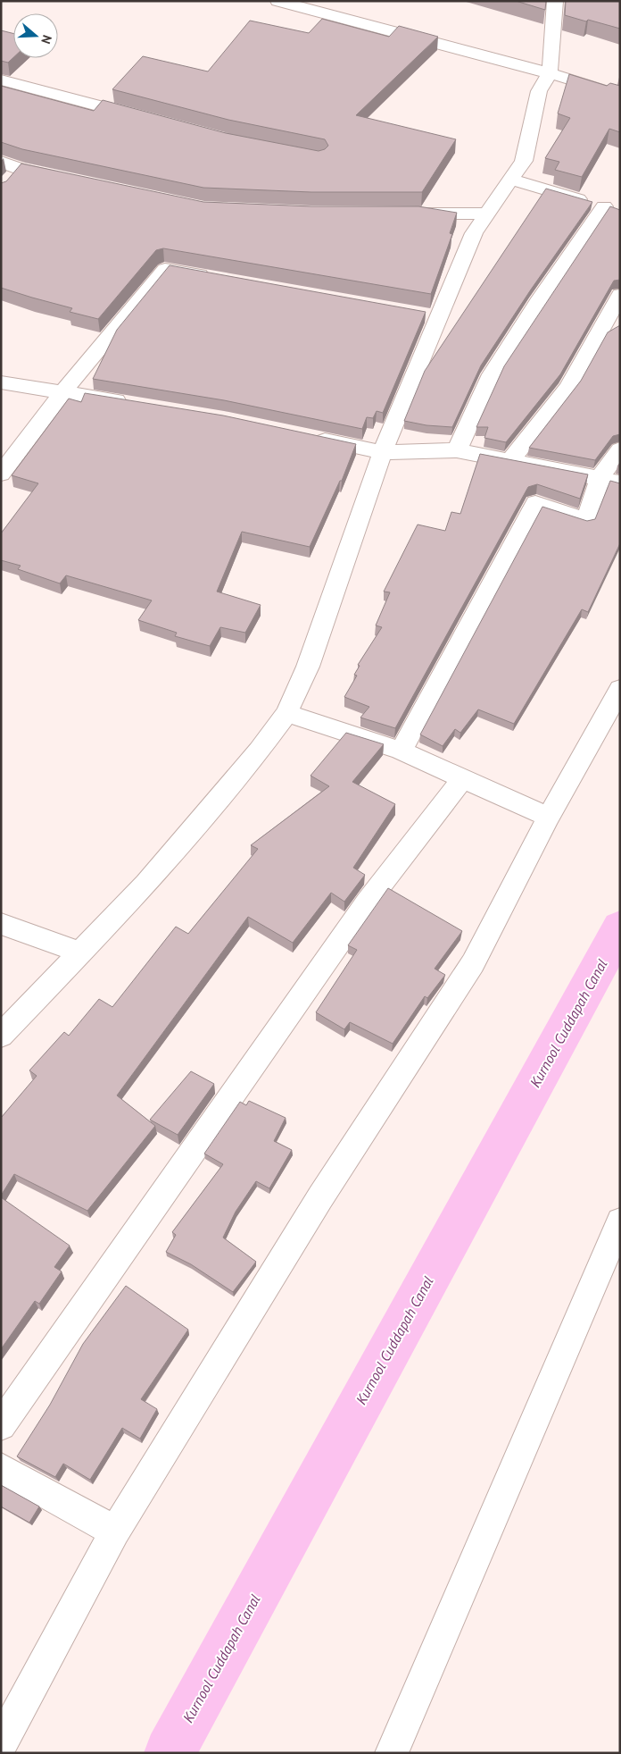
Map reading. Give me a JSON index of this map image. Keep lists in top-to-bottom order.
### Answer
{
  "water": ["Kurnool Cuddapah Canal"],
  "north": "right"
}
